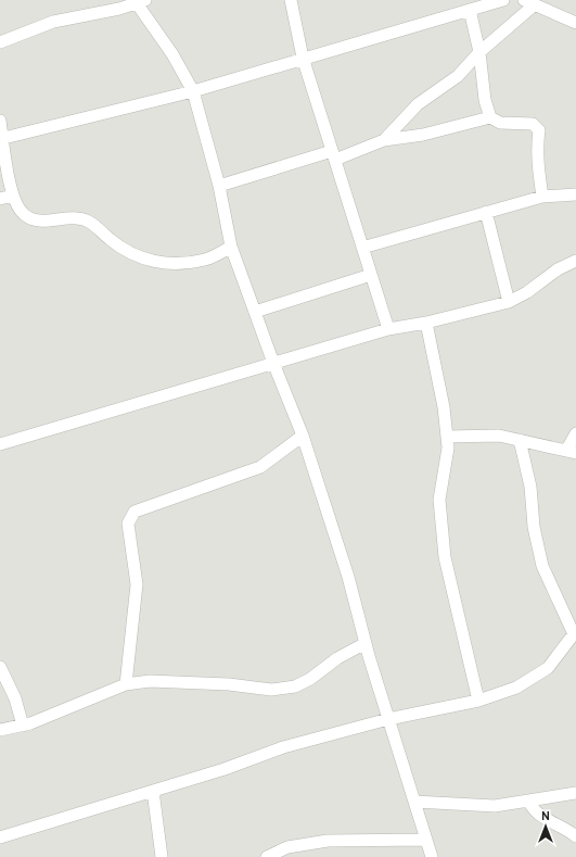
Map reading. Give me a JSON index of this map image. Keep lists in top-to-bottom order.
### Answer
{
  "north": "top"
}
